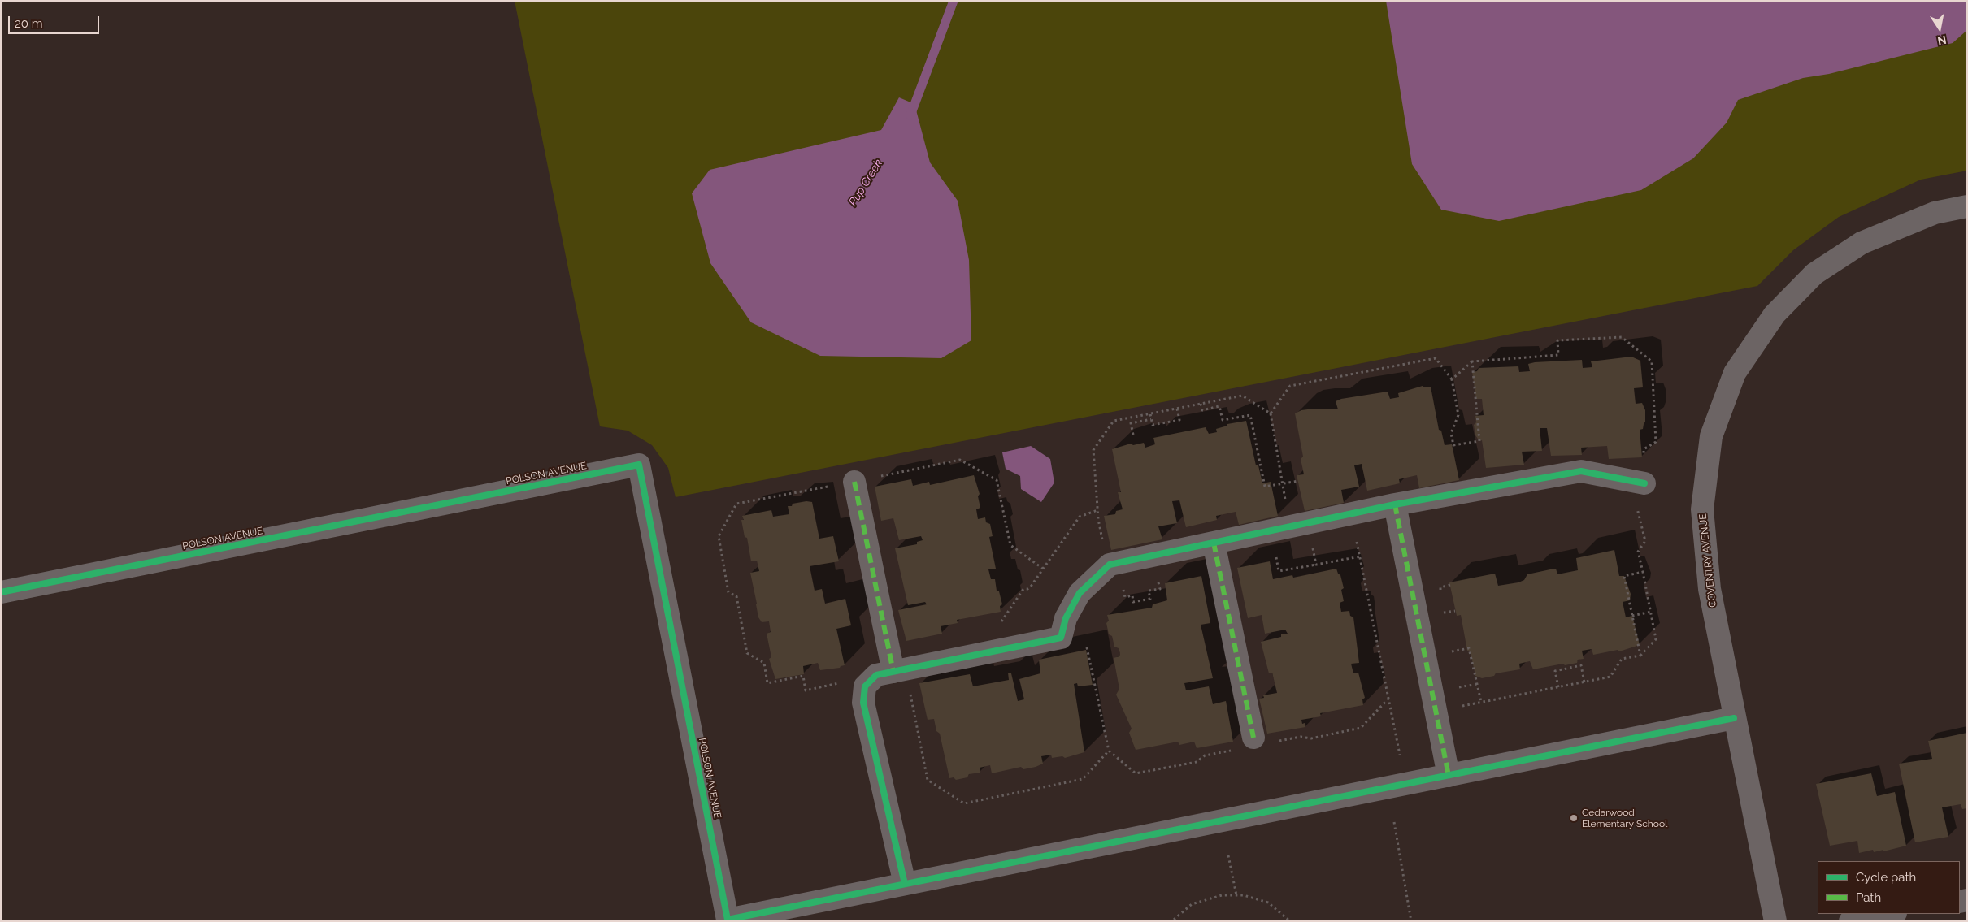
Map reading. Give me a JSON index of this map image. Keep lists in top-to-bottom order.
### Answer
{
  "streets": {
    "street": ["POLSON AVENUE", "COVENTRY AVENUE"]
  },
  "water": ["Pup Creek"],
  "places": ["Cedarwood Elementary School"],
  "legend": ["Cycle path", "Path"],
  "scale_bar": "20 m",
  "north": "bottom"
}
